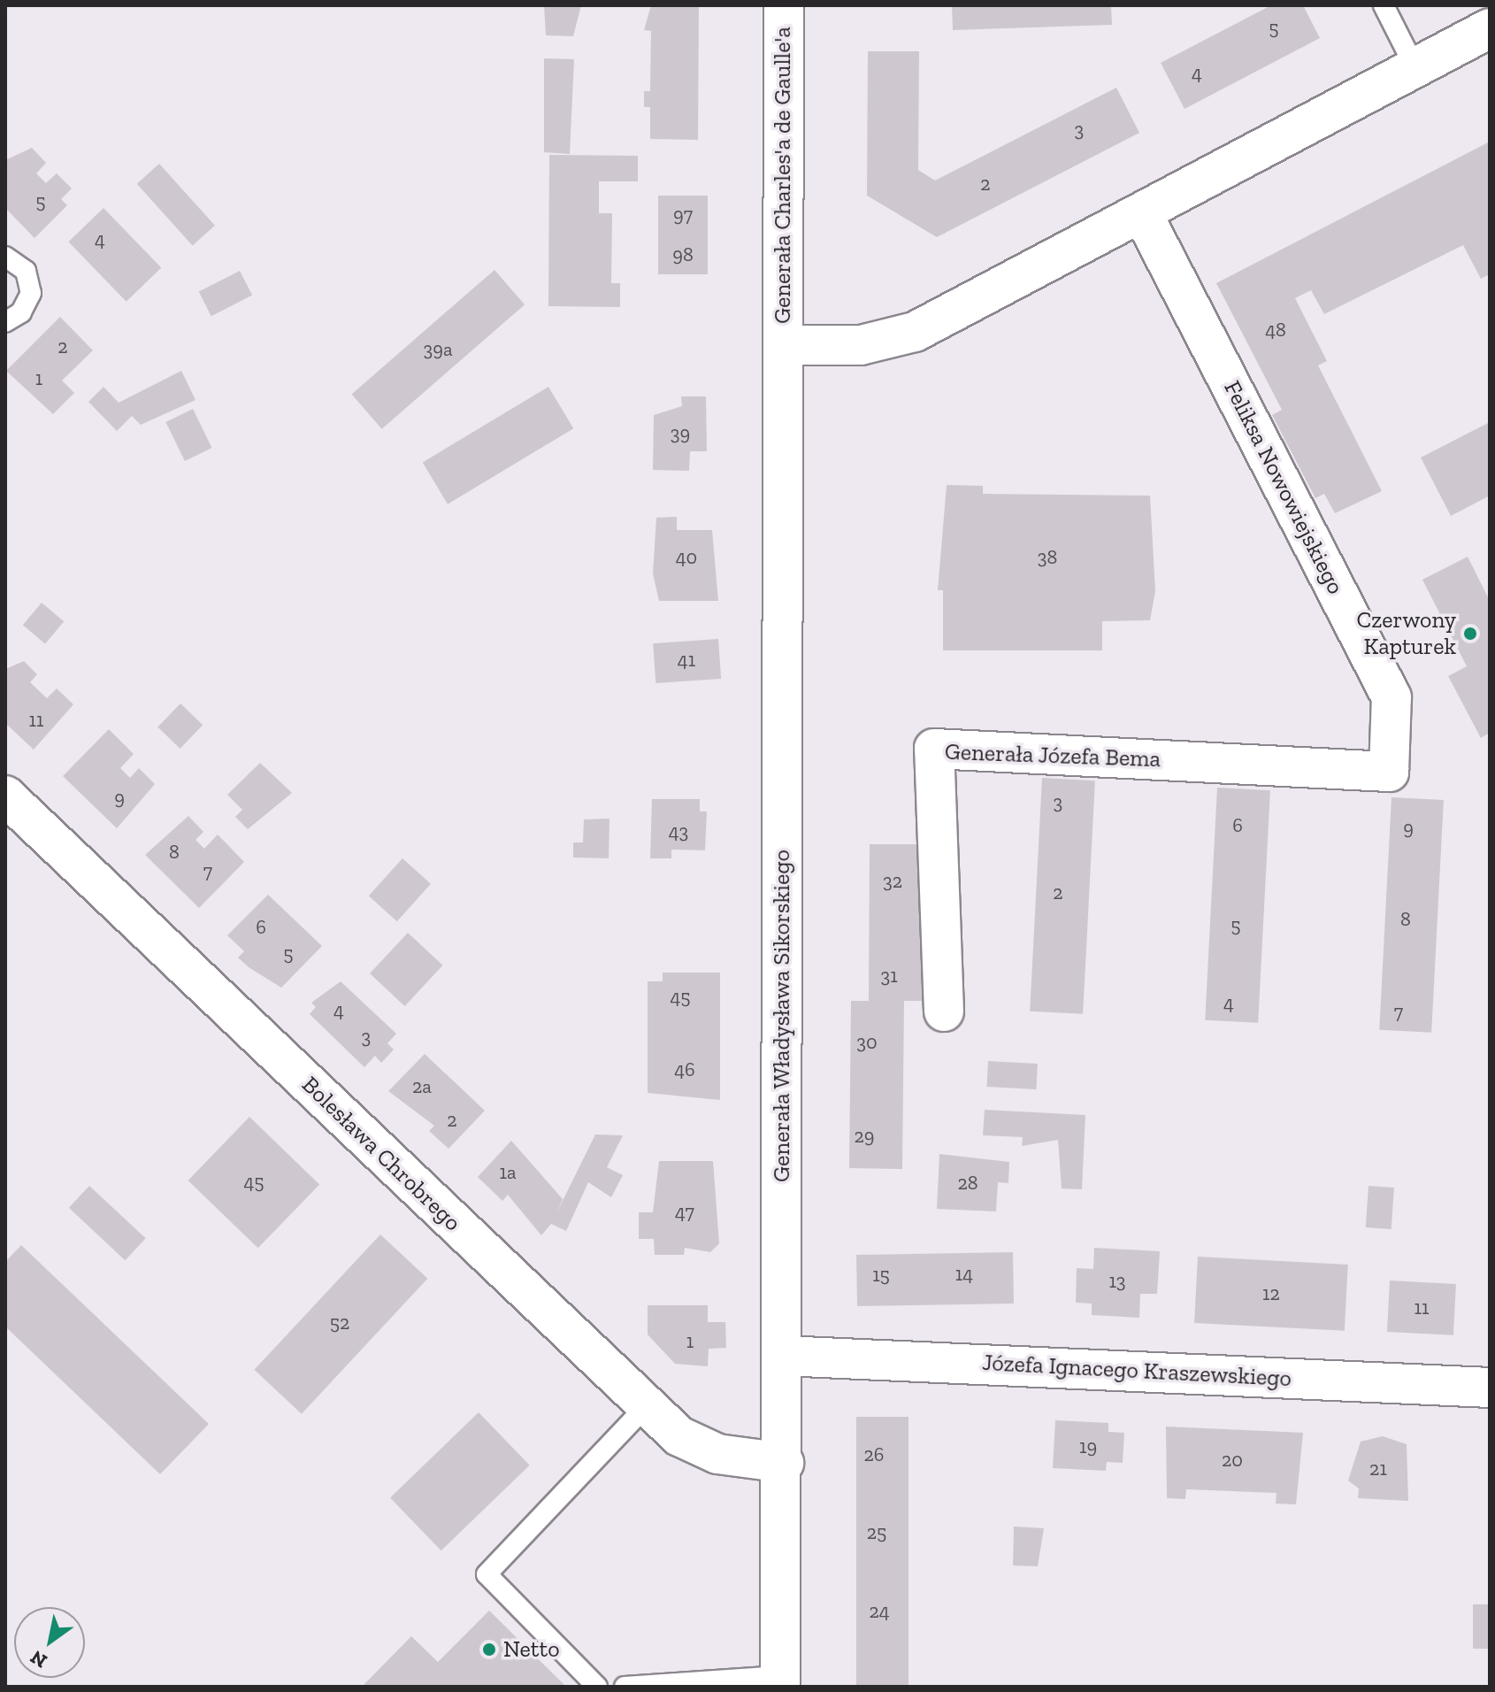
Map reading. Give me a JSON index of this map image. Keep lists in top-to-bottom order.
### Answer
{
  "streets": {
    "street": [
      "Generała Charles'a de Gaulle'a",
      "Feliksa Nowowiejskiego",
      "Generała Józefa Bema",
      "Generała Władysława Sikorskiego",
      "Bolesława Chrobrego",
      "Józefa Ignacego Kraszewskiego"
    ]
  },
  "crossings": [
    ["Generała Charles'a de Gaulle'a", "Generała Władysława Sikorskiego"],
    ["Feliksa Nowowiejskiego", "Generała Józefa Bema"],
    ["Generała Władysława Sikorskiego", "Bolesława Chrobrego"],
    ["Generała Władysława Sikorskiego", "Józefa Ignacego Kraszewskiego"]
  ],
  "places": ["Czerwony Kapturek", "Netto"],
  "house_numbers": [
    "5",
    "4",
    "3",
    "2",
    "5",
    "97",
    "4",
    "98",
    "48",
    "2",
    "39a",
    "1",
    "39",
    "40",
    "38",
    "41",
    "11",
    "9",
    "3",
    "6",
    "9",
    "43",
    "8",
    "7",
    "32",
    "2",
    "8",
    "5",
    "6",
    "5",
    "31",
    "45",
    "4",
    "4",
    "7",
    "3",
    "30",
    "46",
    "2a",
    "2",
    "29",
    "1a",
    "45",
    "28",
    "47",
    "14",
    "15",
    "13",
    "12",
    "11",
    "52",
    "1",
    "19",
    "26",
    "20",
    "21",
    "25",
    "24"
  ],
  "north": "bottom left"
}
